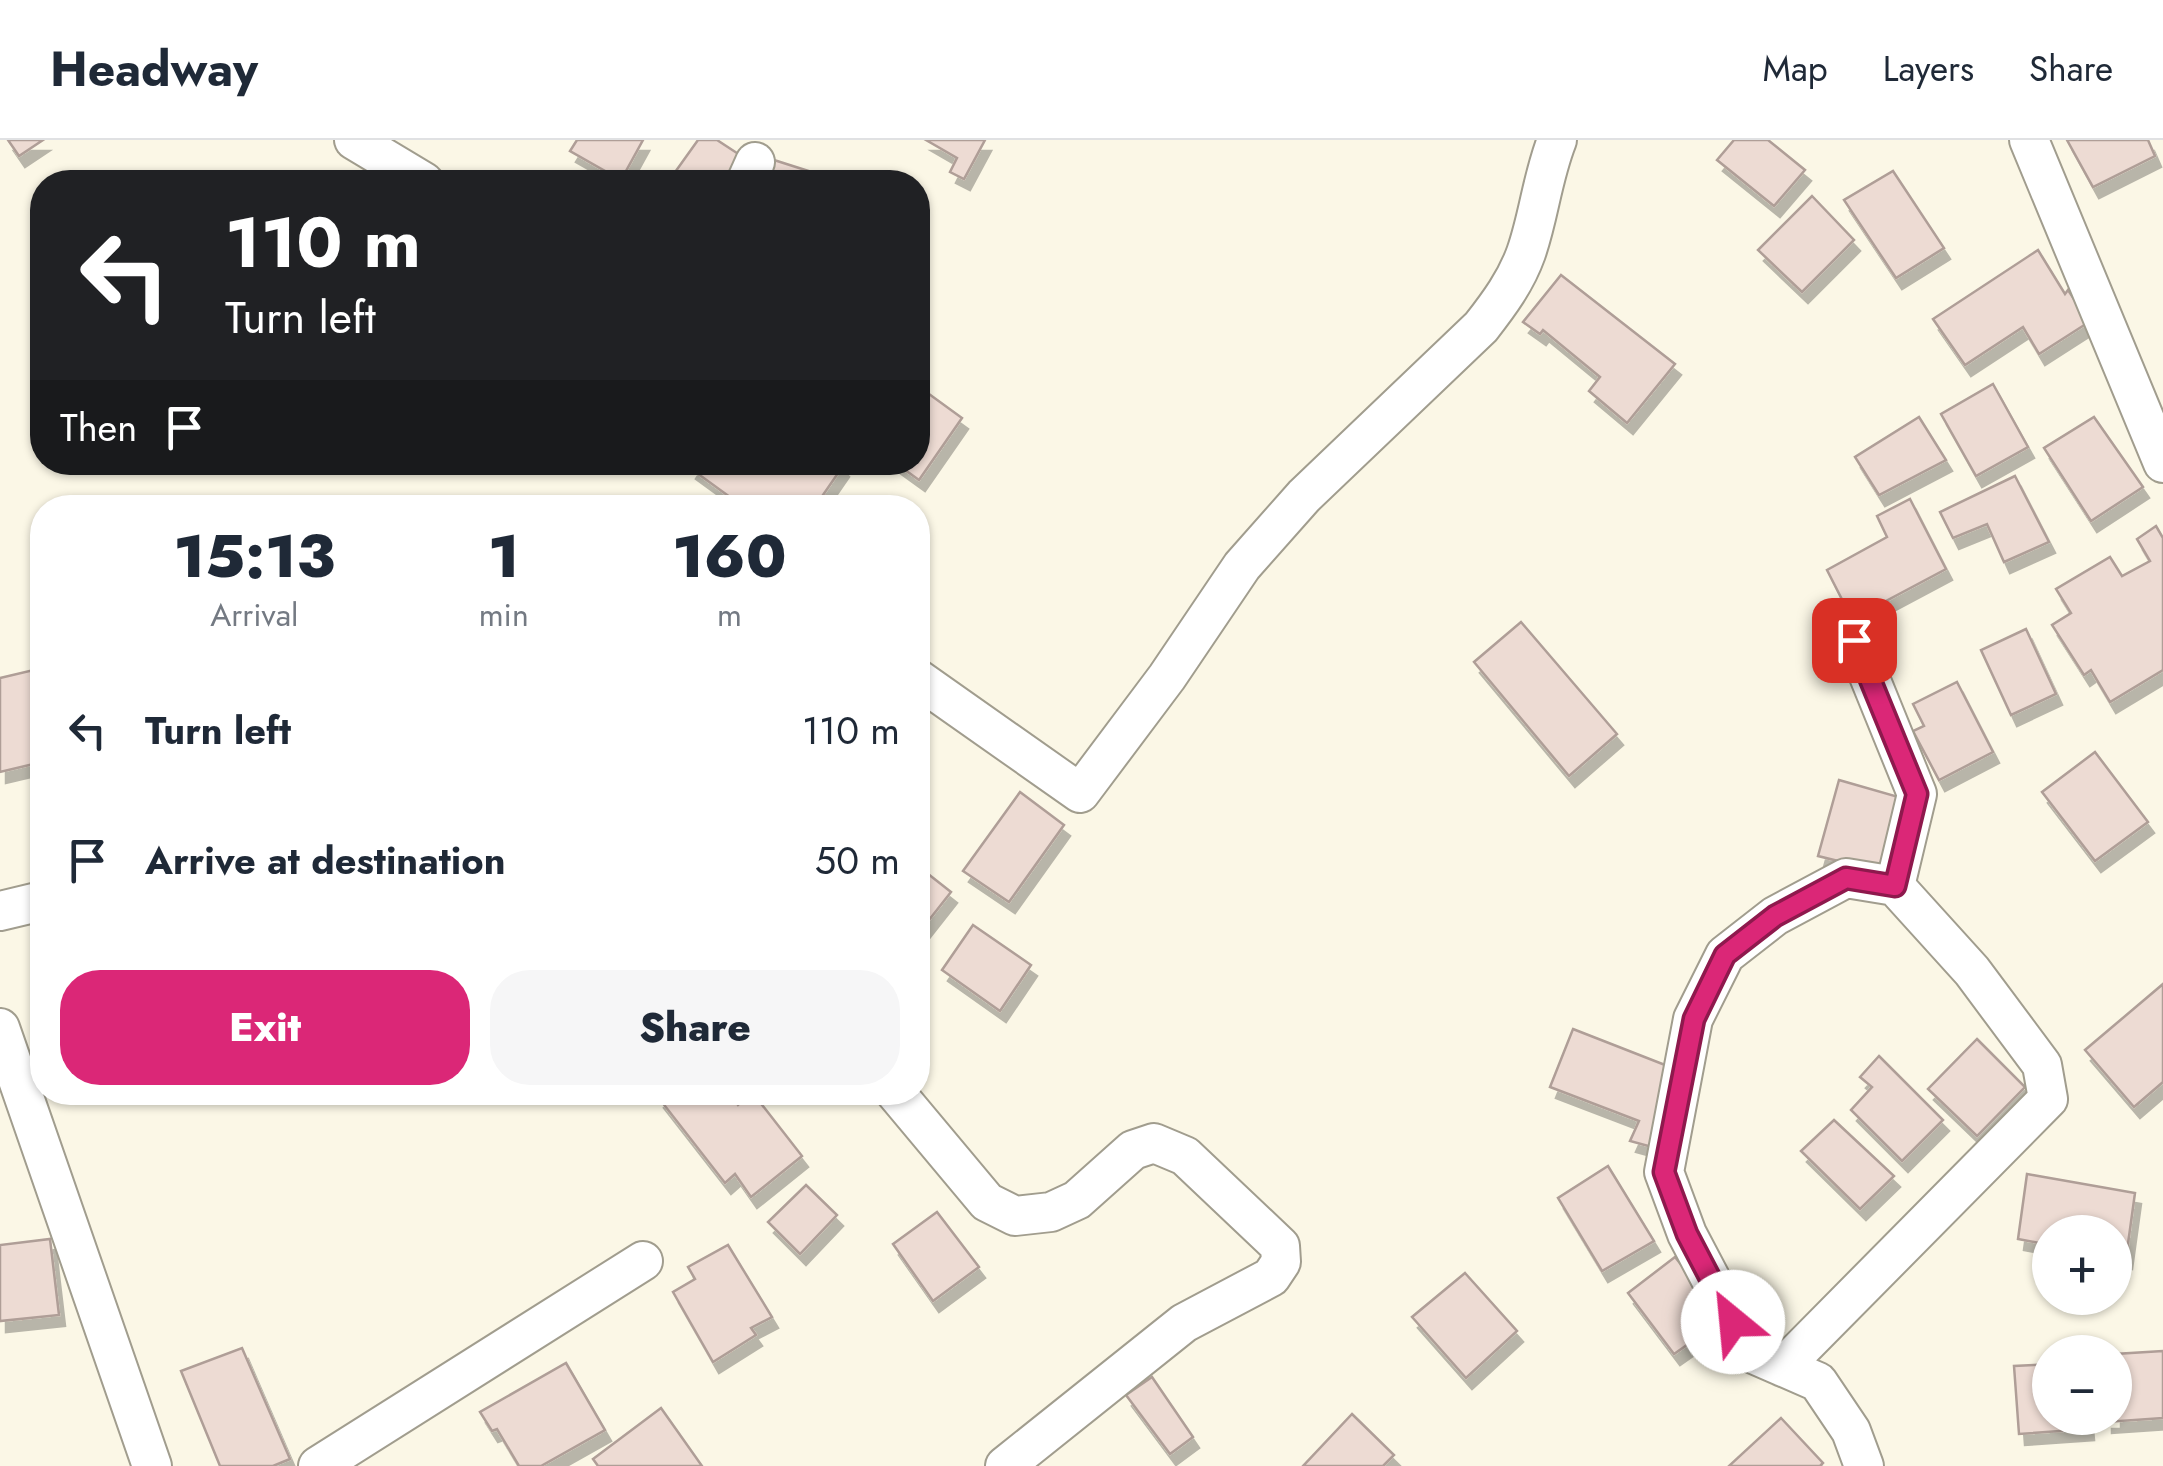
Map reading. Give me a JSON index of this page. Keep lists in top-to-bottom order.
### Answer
{
  "page": {
    "header": "Headway",
    "nav": ["Map", "Layers", "Share"],
    "turn": ["110 m", "Turn left"],
    "then": "Then",
    "eta": [
      "15:13",
      "Arrival",
      "1",
      "min",
      "160",
      "m"
    ],
    "list": [
      {
        "name": "Turn left",
        "value": "110 m"
      },
      {
        "name": "Arrive at destination",
        "value": "50 m"
      }
    ],
    "buttons": ["Exit", "Share"],
    "map_buttons": ["+", "−"]
  }
}
